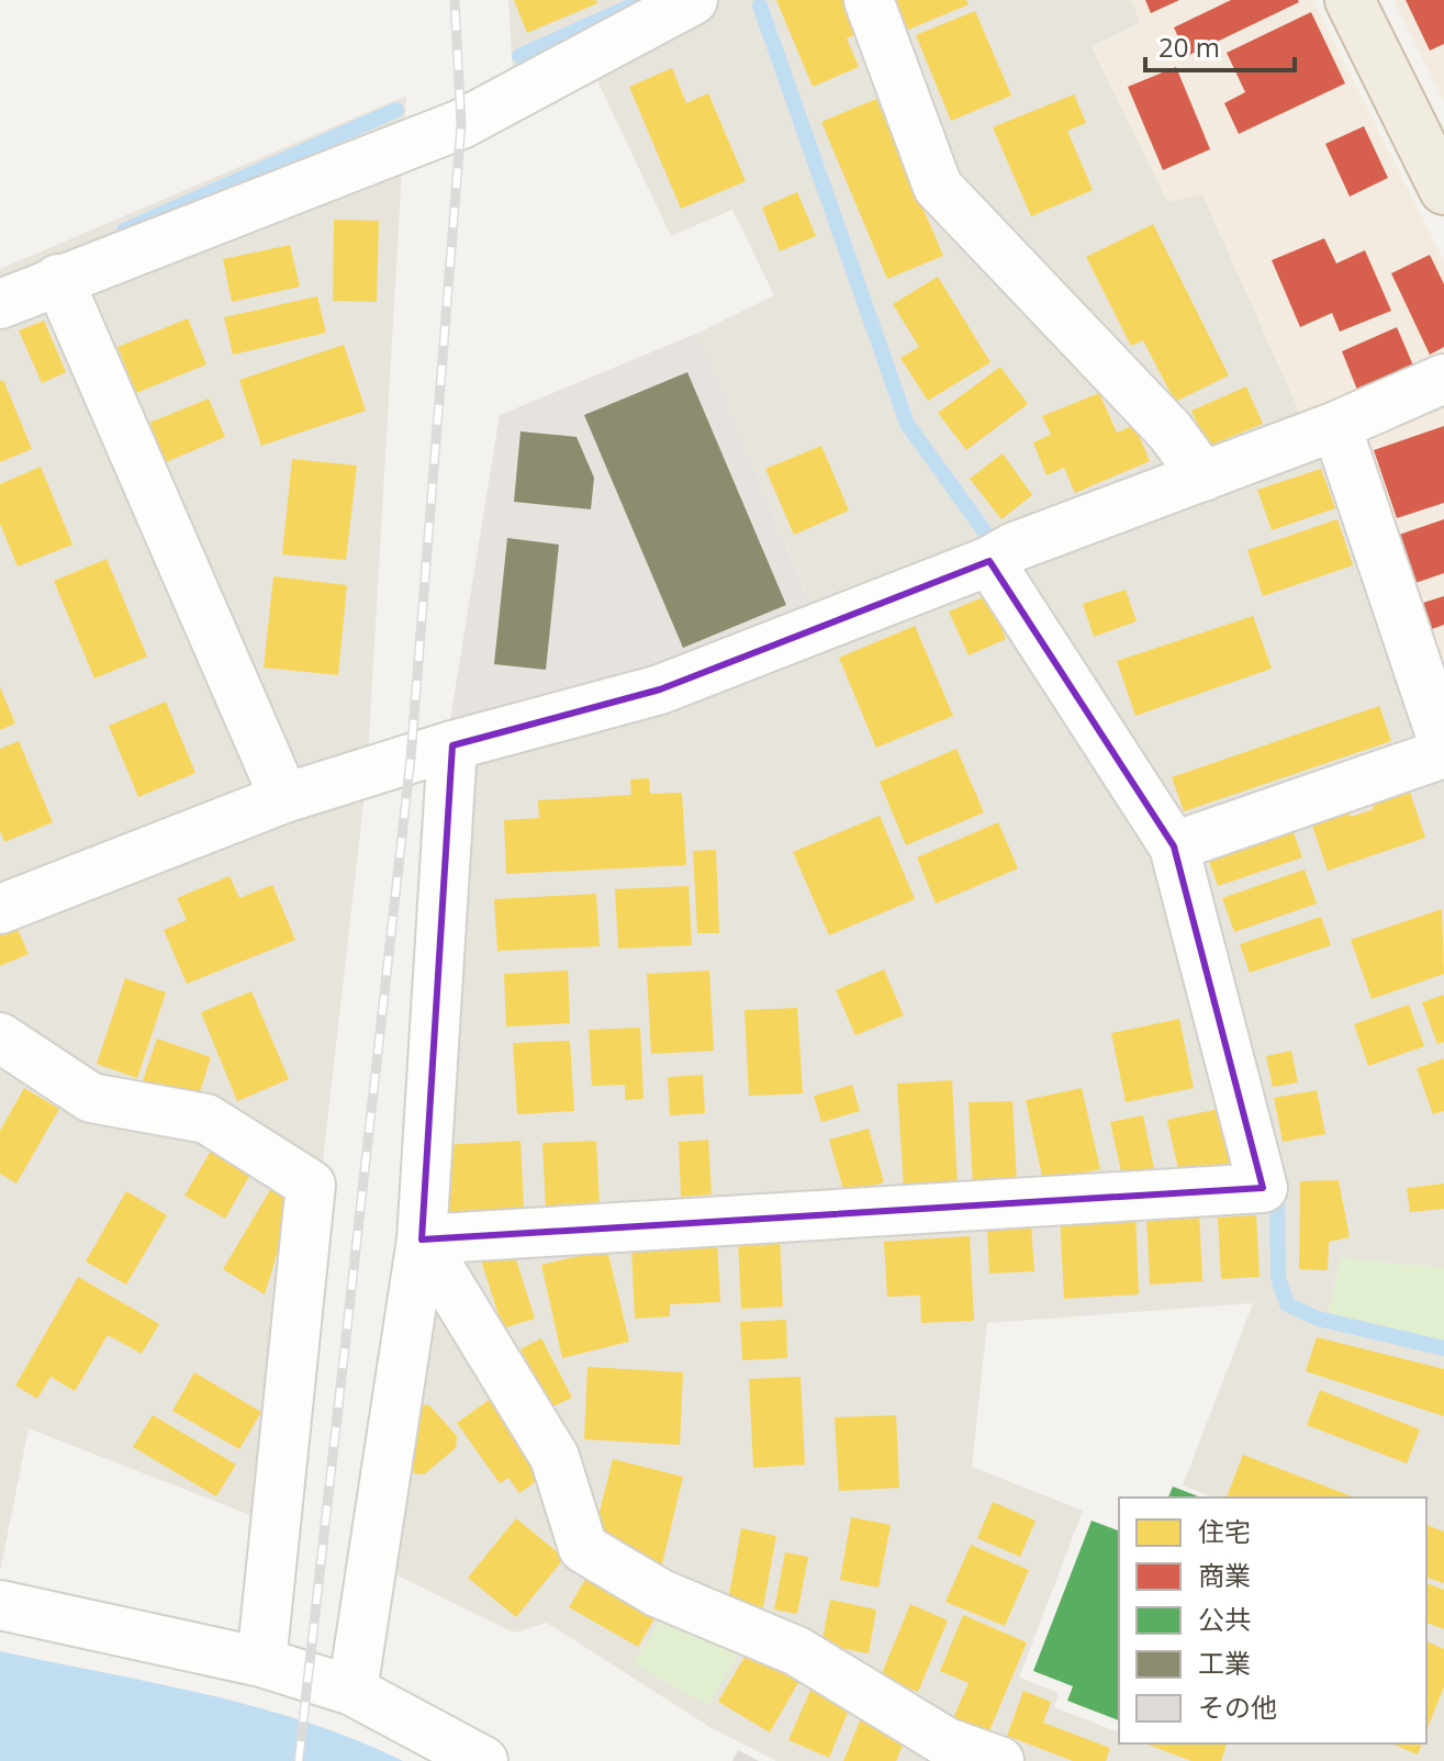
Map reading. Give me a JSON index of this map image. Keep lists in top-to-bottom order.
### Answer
{
  "legend": [
    "住宅",
    "商業",
    "公共",
    "工業",
    "その他"
  ],
  "scale_bar": "20 m"
}
